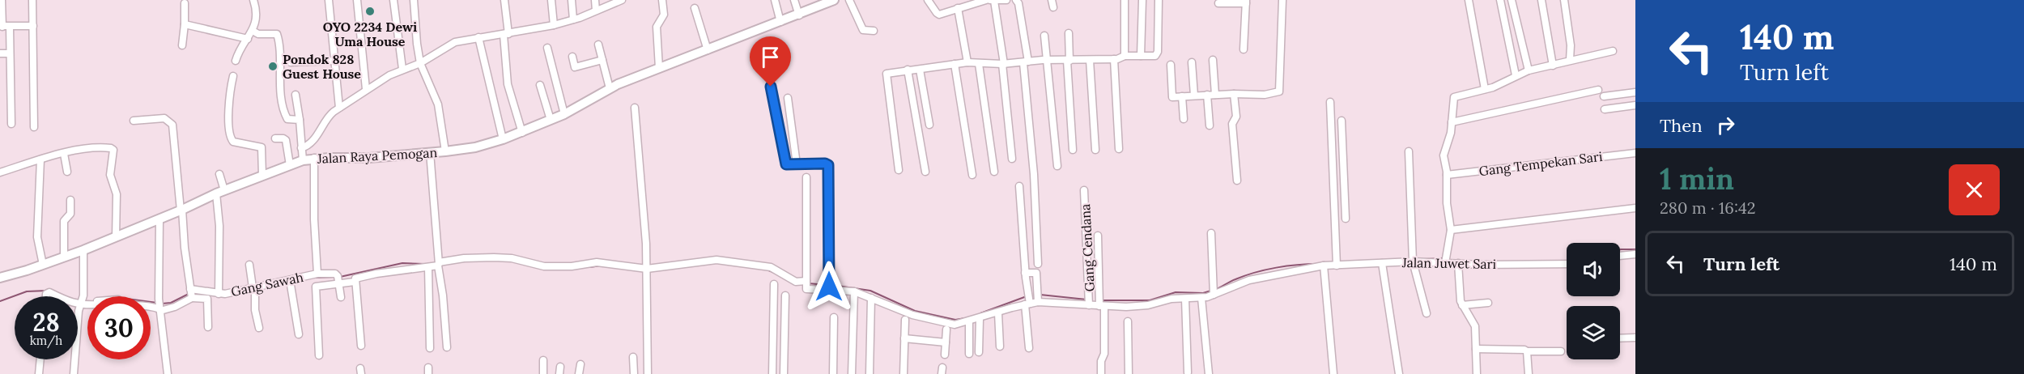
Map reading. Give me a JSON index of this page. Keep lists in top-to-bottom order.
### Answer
{
  "streets": {
    "street": [
      "Jalan Raya Pemogan",
      "Gang Tempekan Sari",
      "Gang Cendana",
      "Jalan Juwet Sari",
      "Gang Sawah"
    ]
  },
  "crossings": [
    ["Jalan Raya Pemogan", "Gang Sawah"],
    ["Gang Cendana", "Jalan Juwet Sari"]
  ],
  "places": ["OYO 2234 Dewi Uma House", "Pondok 828 Guest House"],
  "page": {
    "turn": ["140 m", "Turn left"],
    "then": "Then",
    "heading": ["1 min", "280 m · 16:42"],
    "list": [
      {
        "name": "Turn left",
        "value": "140 m"
      }
    ],
    "speed": "28 km/h",
    "limit": "30"
  }
}
